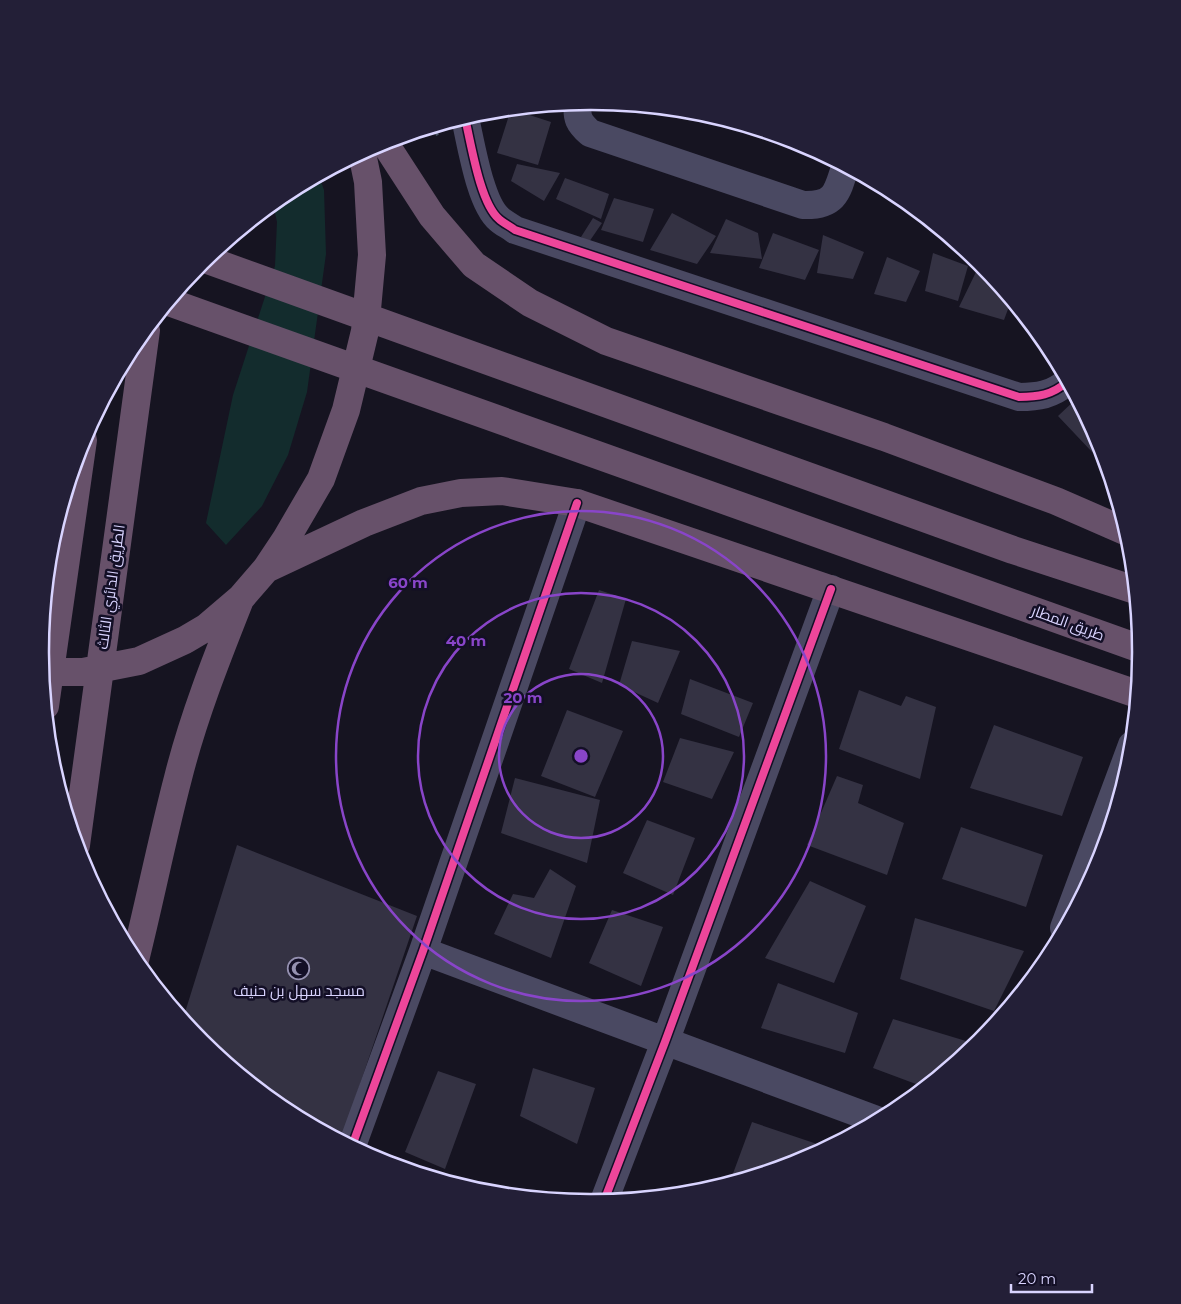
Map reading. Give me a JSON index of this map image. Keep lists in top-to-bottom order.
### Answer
{
  "streets": {
    "highway": ["الطريق الدائري الثالث", "طريق المطار"]
  },
  "places": {
    "mosque": ["مسجد سهل بن حنيف"]
  },
  "scale_bar": "20 m",
  "rings": ["60 m", "40 m", "20 m"]
}
